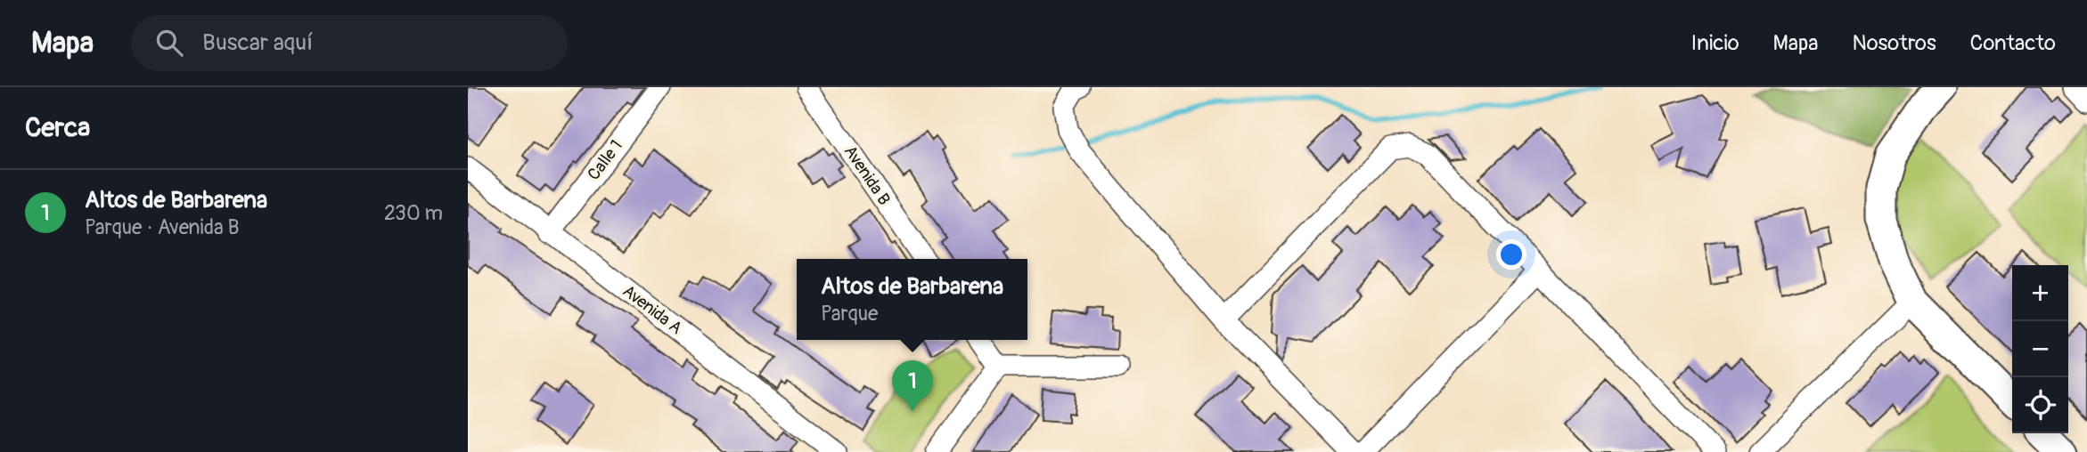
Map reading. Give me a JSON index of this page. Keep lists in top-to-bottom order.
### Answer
{
  "streets": {
    "street": ["Calle 1", "Avenida B", "Avenida A"]
  },
  "crossings": [
    ["Calle 1", "Avenida A"]
  ],
  "page": {
    "header": "Mapa",
    "search": "Buscar aquí",
    "nav": [
      "Inicio",
      "Mapa",
      "Nosotros",
      "Contacto"
    ],
    "heading": "Cerca",
    "list": [
      {
        "mark": "1",
        "name": "Altos de Barbarena",
        "note": "Parque · Avenida B",
        "value": "230 m"
      }
    ],
    "popup": ["Altos de Barbarena", "Parque"],
    "map_buttons": ["+", "−"],
    "pins": "1"
  }
}
